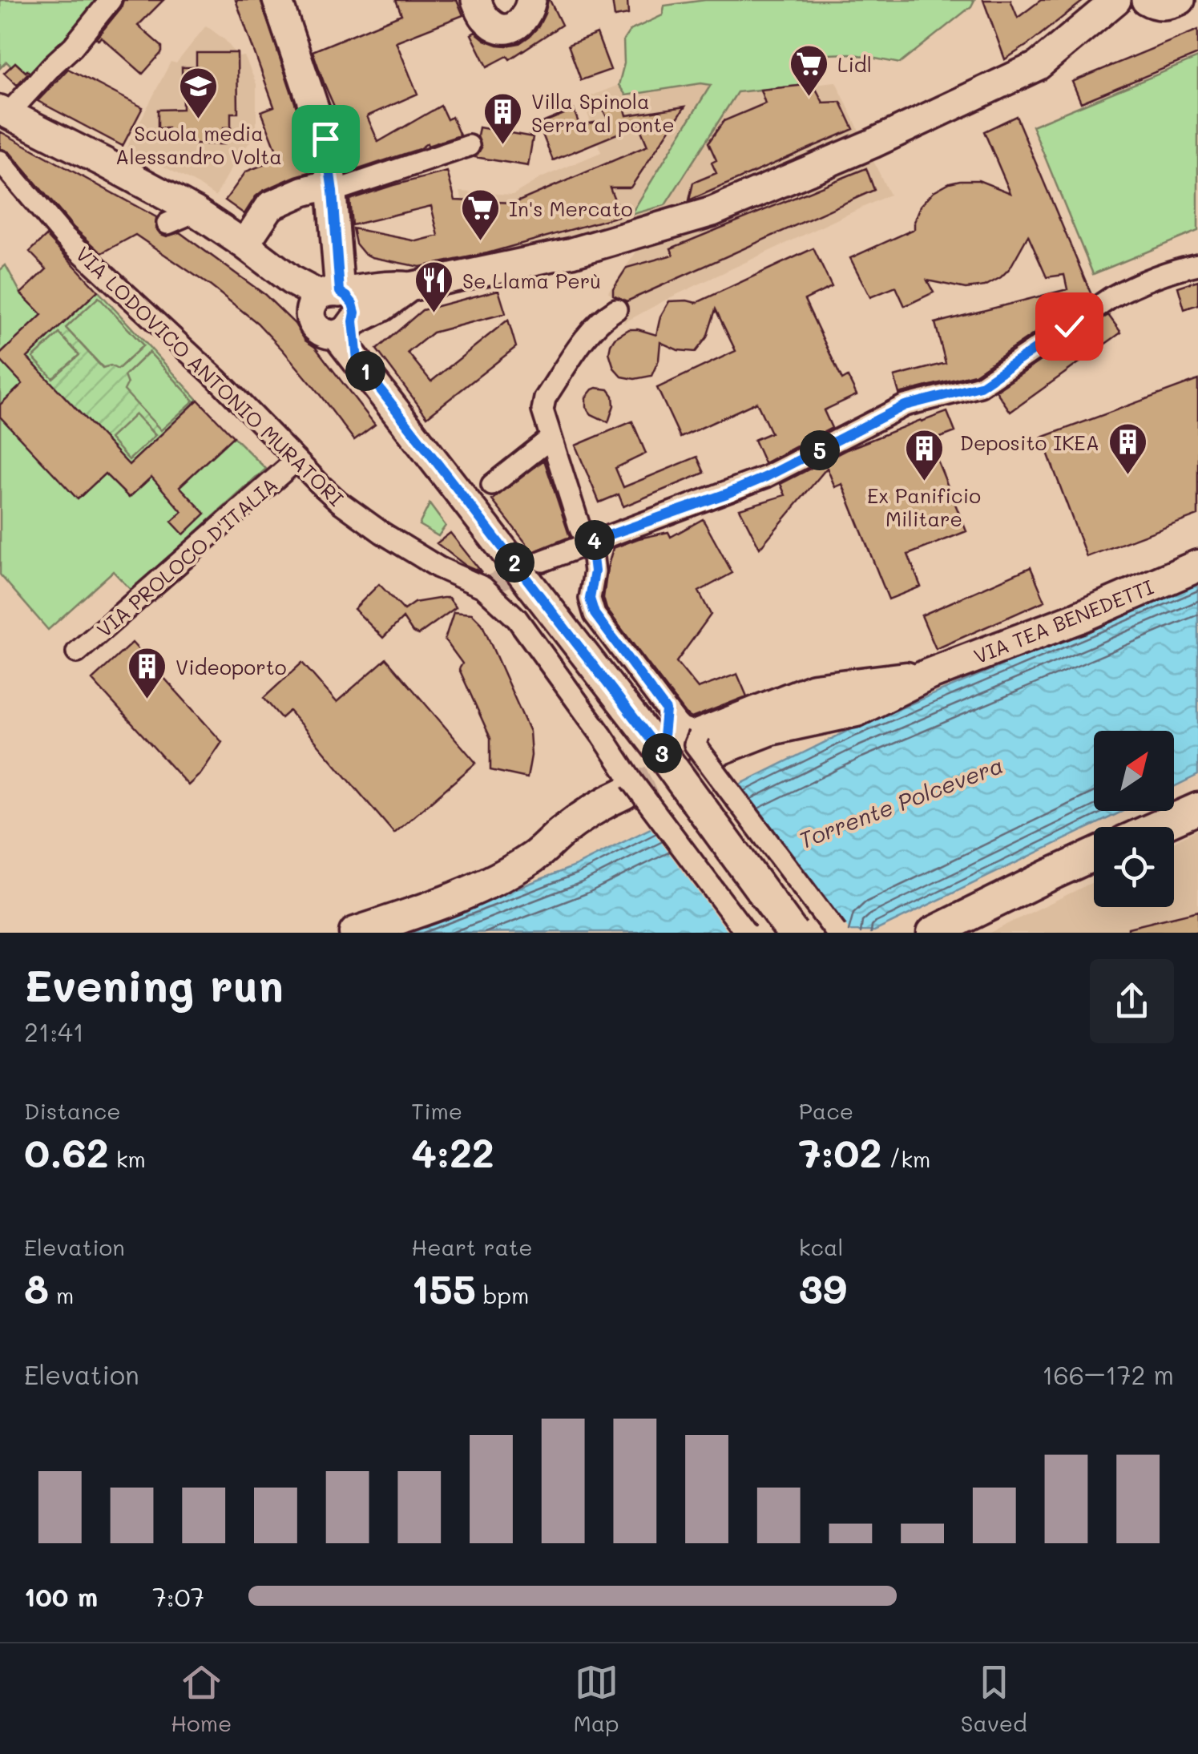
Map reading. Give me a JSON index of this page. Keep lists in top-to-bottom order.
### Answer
{
  "streets": {
    "main road": ["VIA TEA BENEDETTI"],
    "street": ["VIA LODOVICO ANTONIO MURATORI", "VIA PROLOCO D'ITALIA"]
  },
  "crossings": [
    ["VIA LODOVICO ANTONIO MURATORI", "VIA PROLOCO D'ITALIA"]
  ],
  "water": ["Torrente Polcevera"],
  "places": {
    "supermarket": ["Lidl", "In's Mercato"],
    "school or university": ["Scuola media Alessandro Volta"],
    "building": [
      "Villa Spinola Serra al ponte",
      "Deposito IKEA",
      "Ex Panificio Militare",
      "Videoporto"
    ],
    "restaurant": ["Se Llama Perù"]
  },
  "north": "top right",
  "page": {
    "pins": [
      "1",
      "5",
      "4",
      "2",
      "3"
    ],
    "heading": ["Evening run", "21:41"],
    "stats": [
      ["Distance", "0.62 km"],
      ["Time", "4:22"],
      ["Pace", "7:02 /km"],
      ["Elevation", "8 m"],
      ["Heart rate", "155 bpm"],
      ["kcal", "39"]
    ],
    "chart": ["Elevation", "166–172 m"],
    "list": [
      {
        "name": "100 m",
        "note": "7:07"
      }
    ],
    "tabs": ["Home", "Map", "Saved"]
  }
}
